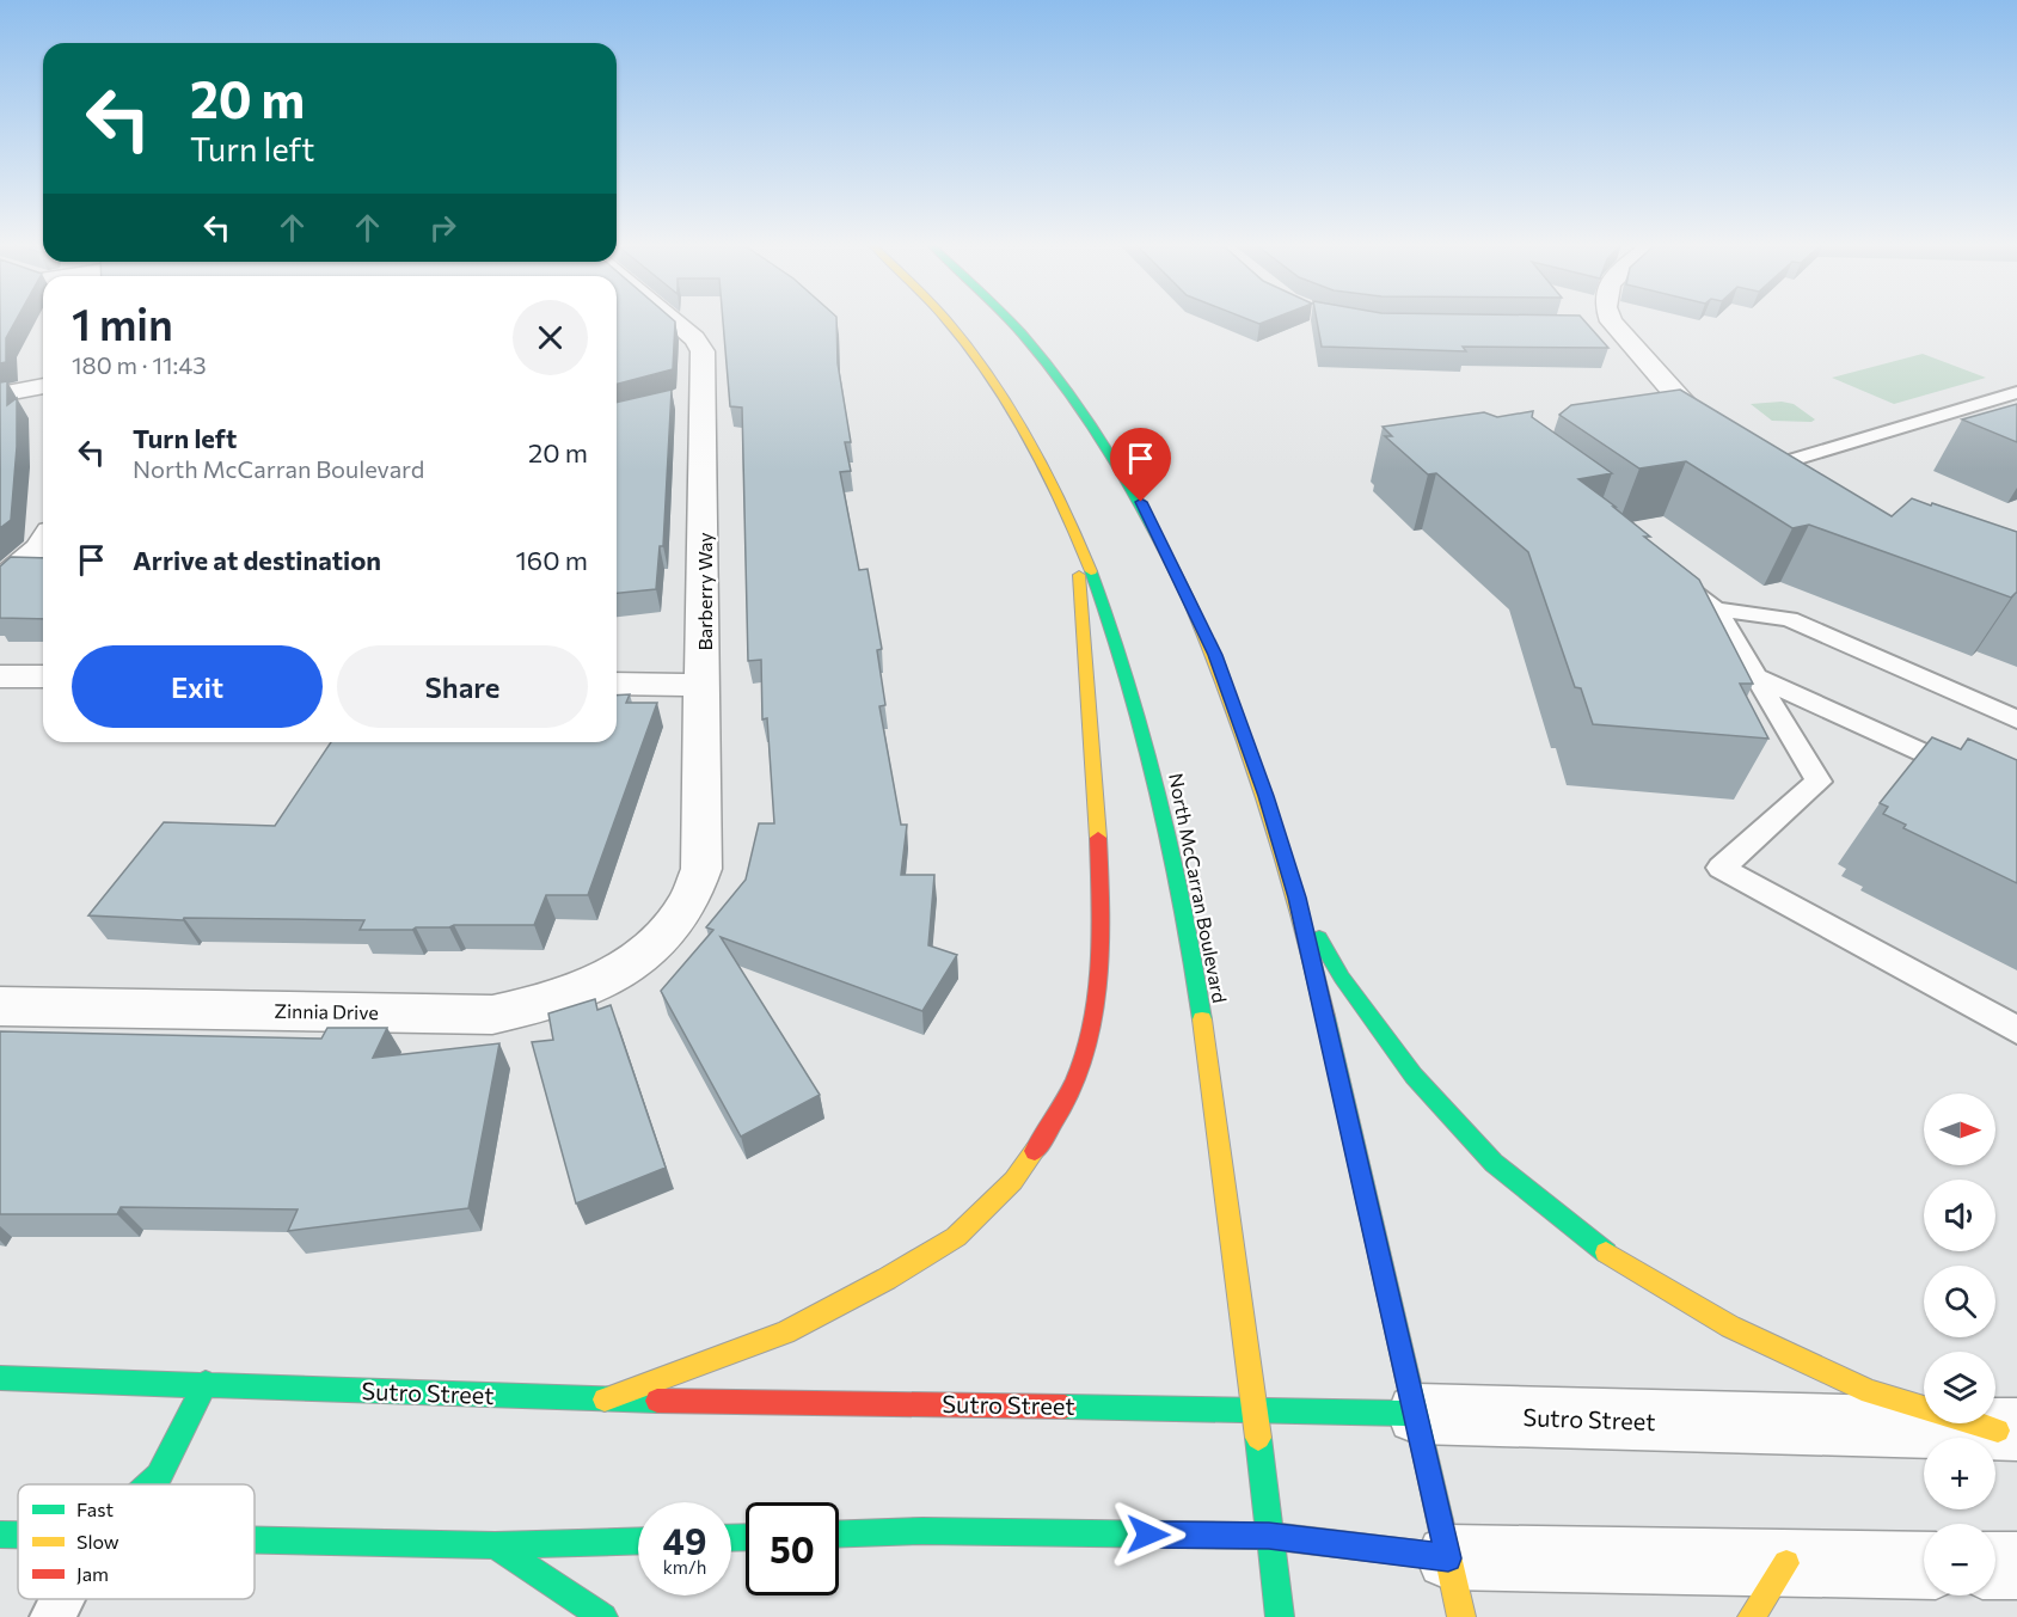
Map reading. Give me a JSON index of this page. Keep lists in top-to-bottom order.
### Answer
{
  "streets": {
    "main road": ["North McCarran Boulevard", "Sutro Street"],
    "street": ["Barberry Way", "Zinnia Drive"]
  },
  "crossings": [
    ["Barberry Way", "Zinnia Drive"],
    ["North McCarran Boulevard", "Sutro Street"]
  ],
  "legend": ["Fast", "Slow", "Jam"],
  "north": "right",
  "page": {
    "turn": ["20 m", "Turn left"],
    "heading": ["1 min", "180 m · 11:43"],
    "list": [
      {
        "name": "Turn left",
        "note": "North McCarran Boulevard",
        "value": "20 m"
      },
      {
        "name": "Arrive at destination",
        "value": "160 m"
      }
    ],
    "buttons": ["Exit", "Share"],
    "map_buttons": ["+", "−"],
    "speed": "49 km/h",
    "limit": "50"
  }
}
